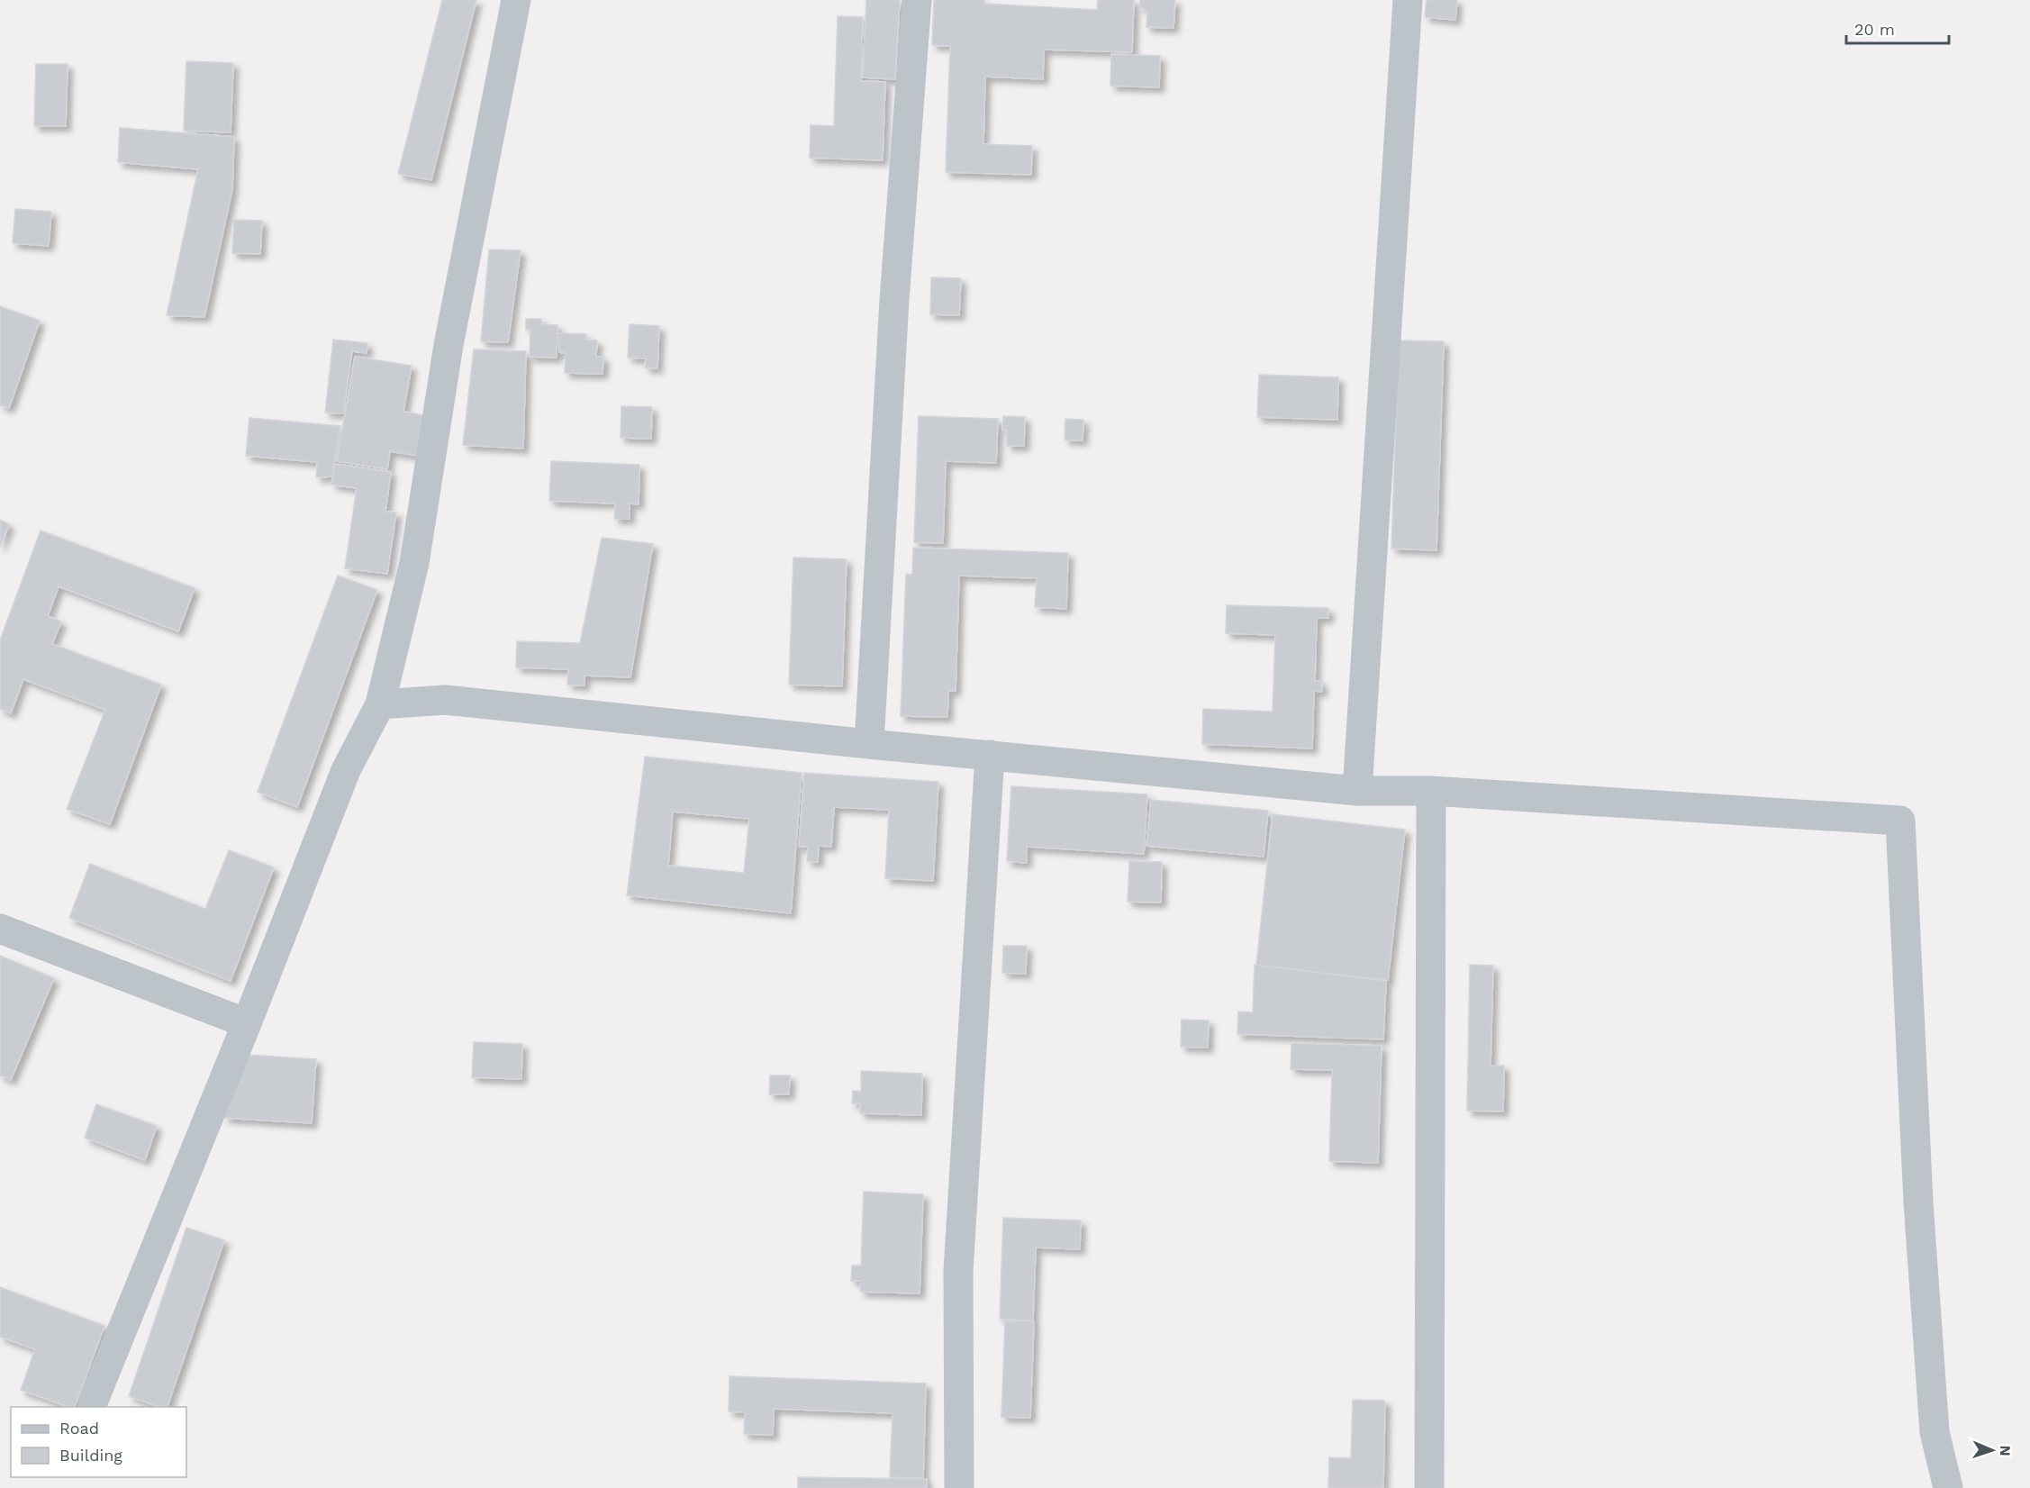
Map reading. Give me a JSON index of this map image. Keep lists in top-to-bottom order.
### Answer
{
  "legend": ["Road", "Building"],
  "scale_bar": "20 m",
  "north": "right"
}
